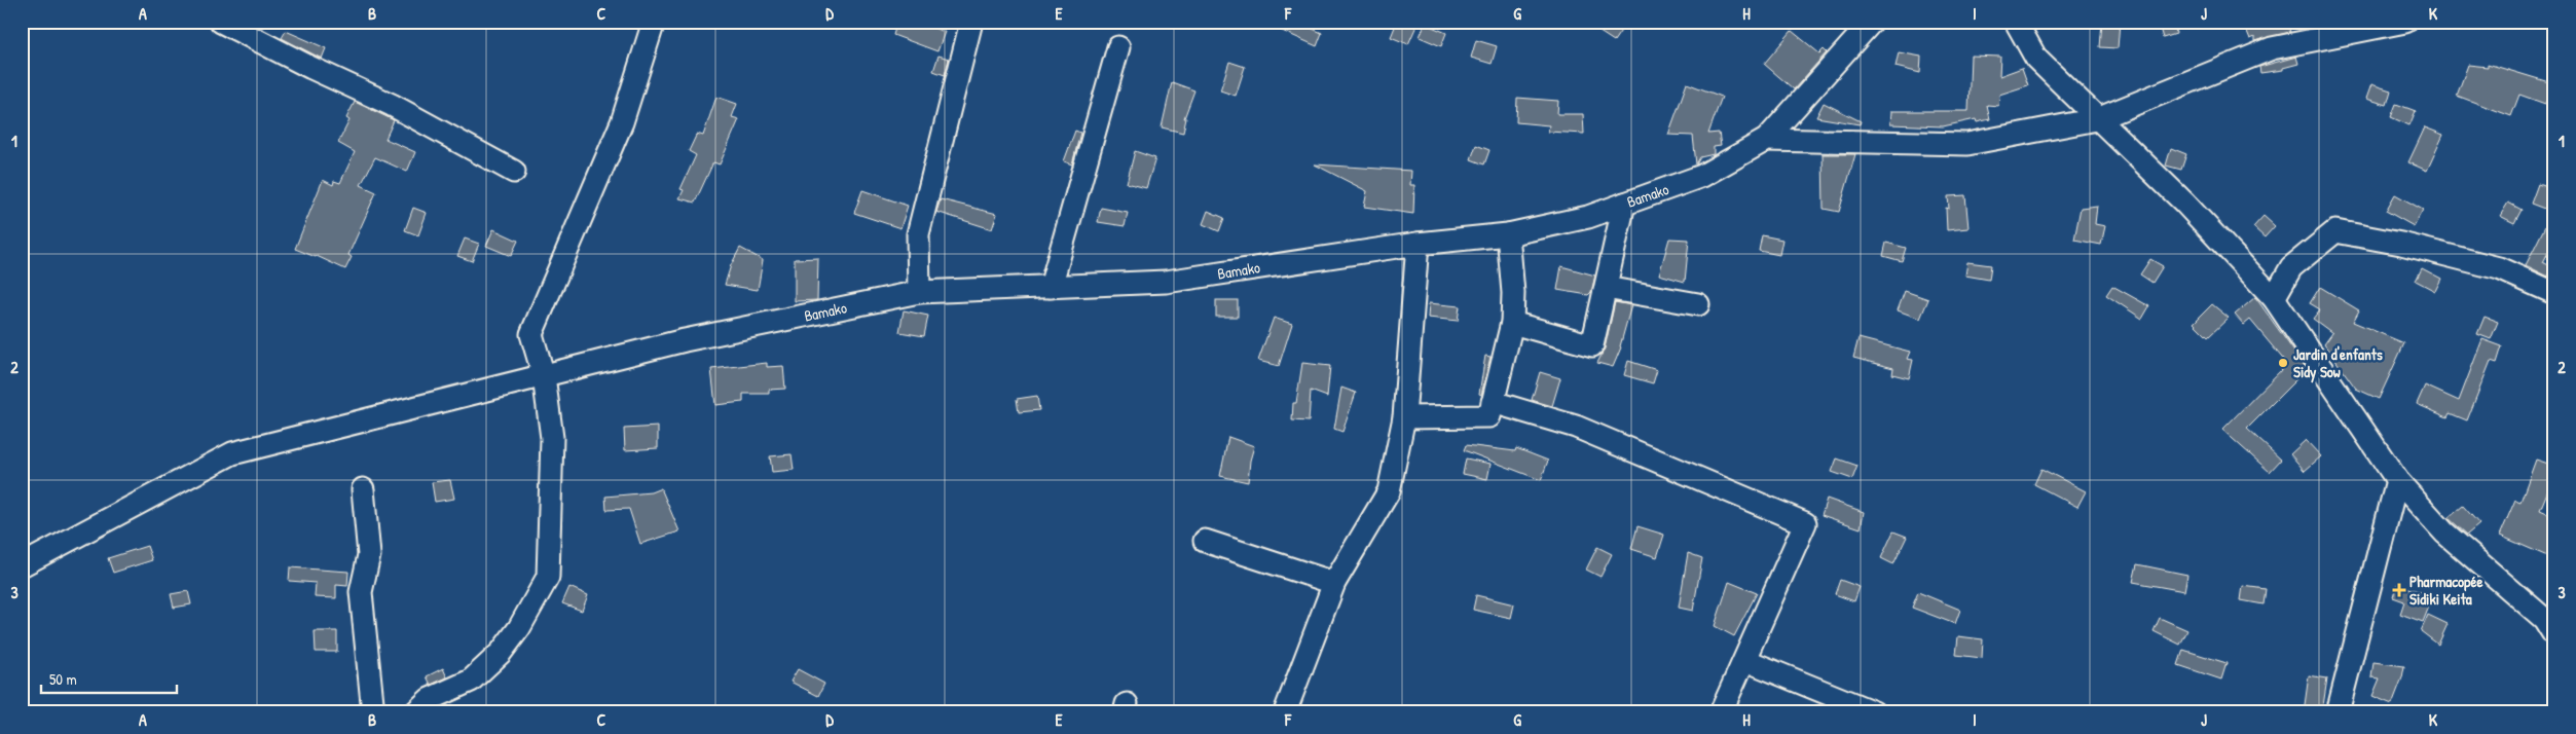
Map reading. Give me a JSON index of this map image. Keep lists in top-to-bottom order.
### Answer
{
  "streets": {
    "street": ["Bamako"]
  },
  "places": {
    "other": ["Jardin d'enfants Sidy Sow"],
    "health": ["Pharmacopée Sidiki Keita"]
  },
  "scale_bar": "50 m",
  "grid": {
    "columns": [
      "A",
      "B",
      "C",
      "D",
      "E",
      "F",
      "G",
      "H",
      "I",
      "J",
      "K"
    ],
    "rows": ["1", "2", "3"]
  }
}
